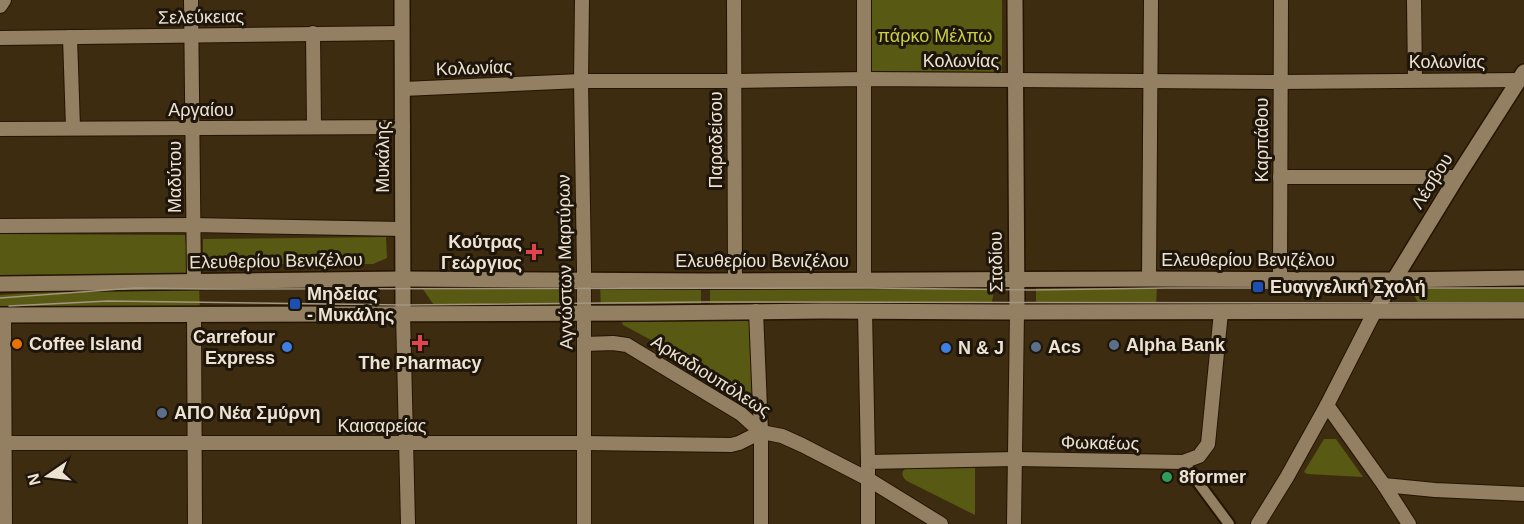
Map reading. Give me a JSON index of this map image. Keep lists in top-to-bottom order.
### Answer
{
  "streets": {
    "main road": [
      "Μυκάλης",
      "Λέσβου",
      "Ελευθερίου Βενιζέλου",
      "Σταδίου"
    ],
    "street": [
      "Σελεύκειας",
      "Κολωνίας",
      "Αργαίου",
      "Παραδείσου",
      "Καρπάθου",
      "Μαδύτου",
      "Αγνώστων Μαρτύρων",
      "Αρκαδιουπόλεως",
      "Καισαρείας",
      "Φωκαέως"
    ]
  },
  "crossings": [
    ["Σελεύκειας", "Μυκάλης"],
    ["Σελεύκειας", "Μαδύτου"],
    ["Κολωνίας", "Παραδείσου"],
    ["Κολωνίας", "Καρπάθου"],
    ["Κολωνίας", "Μυκάλης"],
    ["Κολωνίας", "Λέσβου"],
    ["Κολωνίας", "Αγνώστων Μαρτύρων"],
    ["Κολωνίας", "Σταδίου"],
    ["Αργαίου", "Μυκάλης"],
    ["Αργαίου", "Μαδύτου"],
    ["Παραδείσου", "Ελευθερίου Βενιζέλου"],
    ["Καρπάθου", "Ελευθερίου Βενιζέλου"],
    ["Μυκάλης", "Ελευθερίου Βενιζέλου"],
    ["Μαδύτου", "Ελευθερίου Βενιζέλου"],
    ["Λέσβου", "Ελευθερίου Βενιζέλου"],
    ["Ελευθερίου Βενιζέλου", "Αγνώστων Μαρτύρων"],
    ["Ελευθερίου Βενιζέλου", "Σταδίου"],
    ["Αγνώστων Μαρτύρων", "Αρκαδιουπόλεως"],
    ["Αγνώστων Μαρτύρων", "Καισαρείας"],
    ["Σταδίου", "Φωκαέως"],
    ["Αρκαδιουπόλεως", "Καισαρείας"]
  ],
  "parks": ["πάρκο Μέλπω"],
  "places": {
    "health": ["Κούτρας Γεώργιος", "The Pharmacy"],
    "transit": ["Ευαγγελική Σχολή", "Μηδείας - Μυκάλης"],
    "other": [
      "Coffee Island",
      "Alpha Bank",
      "Carrefour Express",
      "Acs",
      "N & J",
      "ΑΠΟ Νέα Σμύρνη",
      "8former"
    ]
  },
  "north": "left"
}
